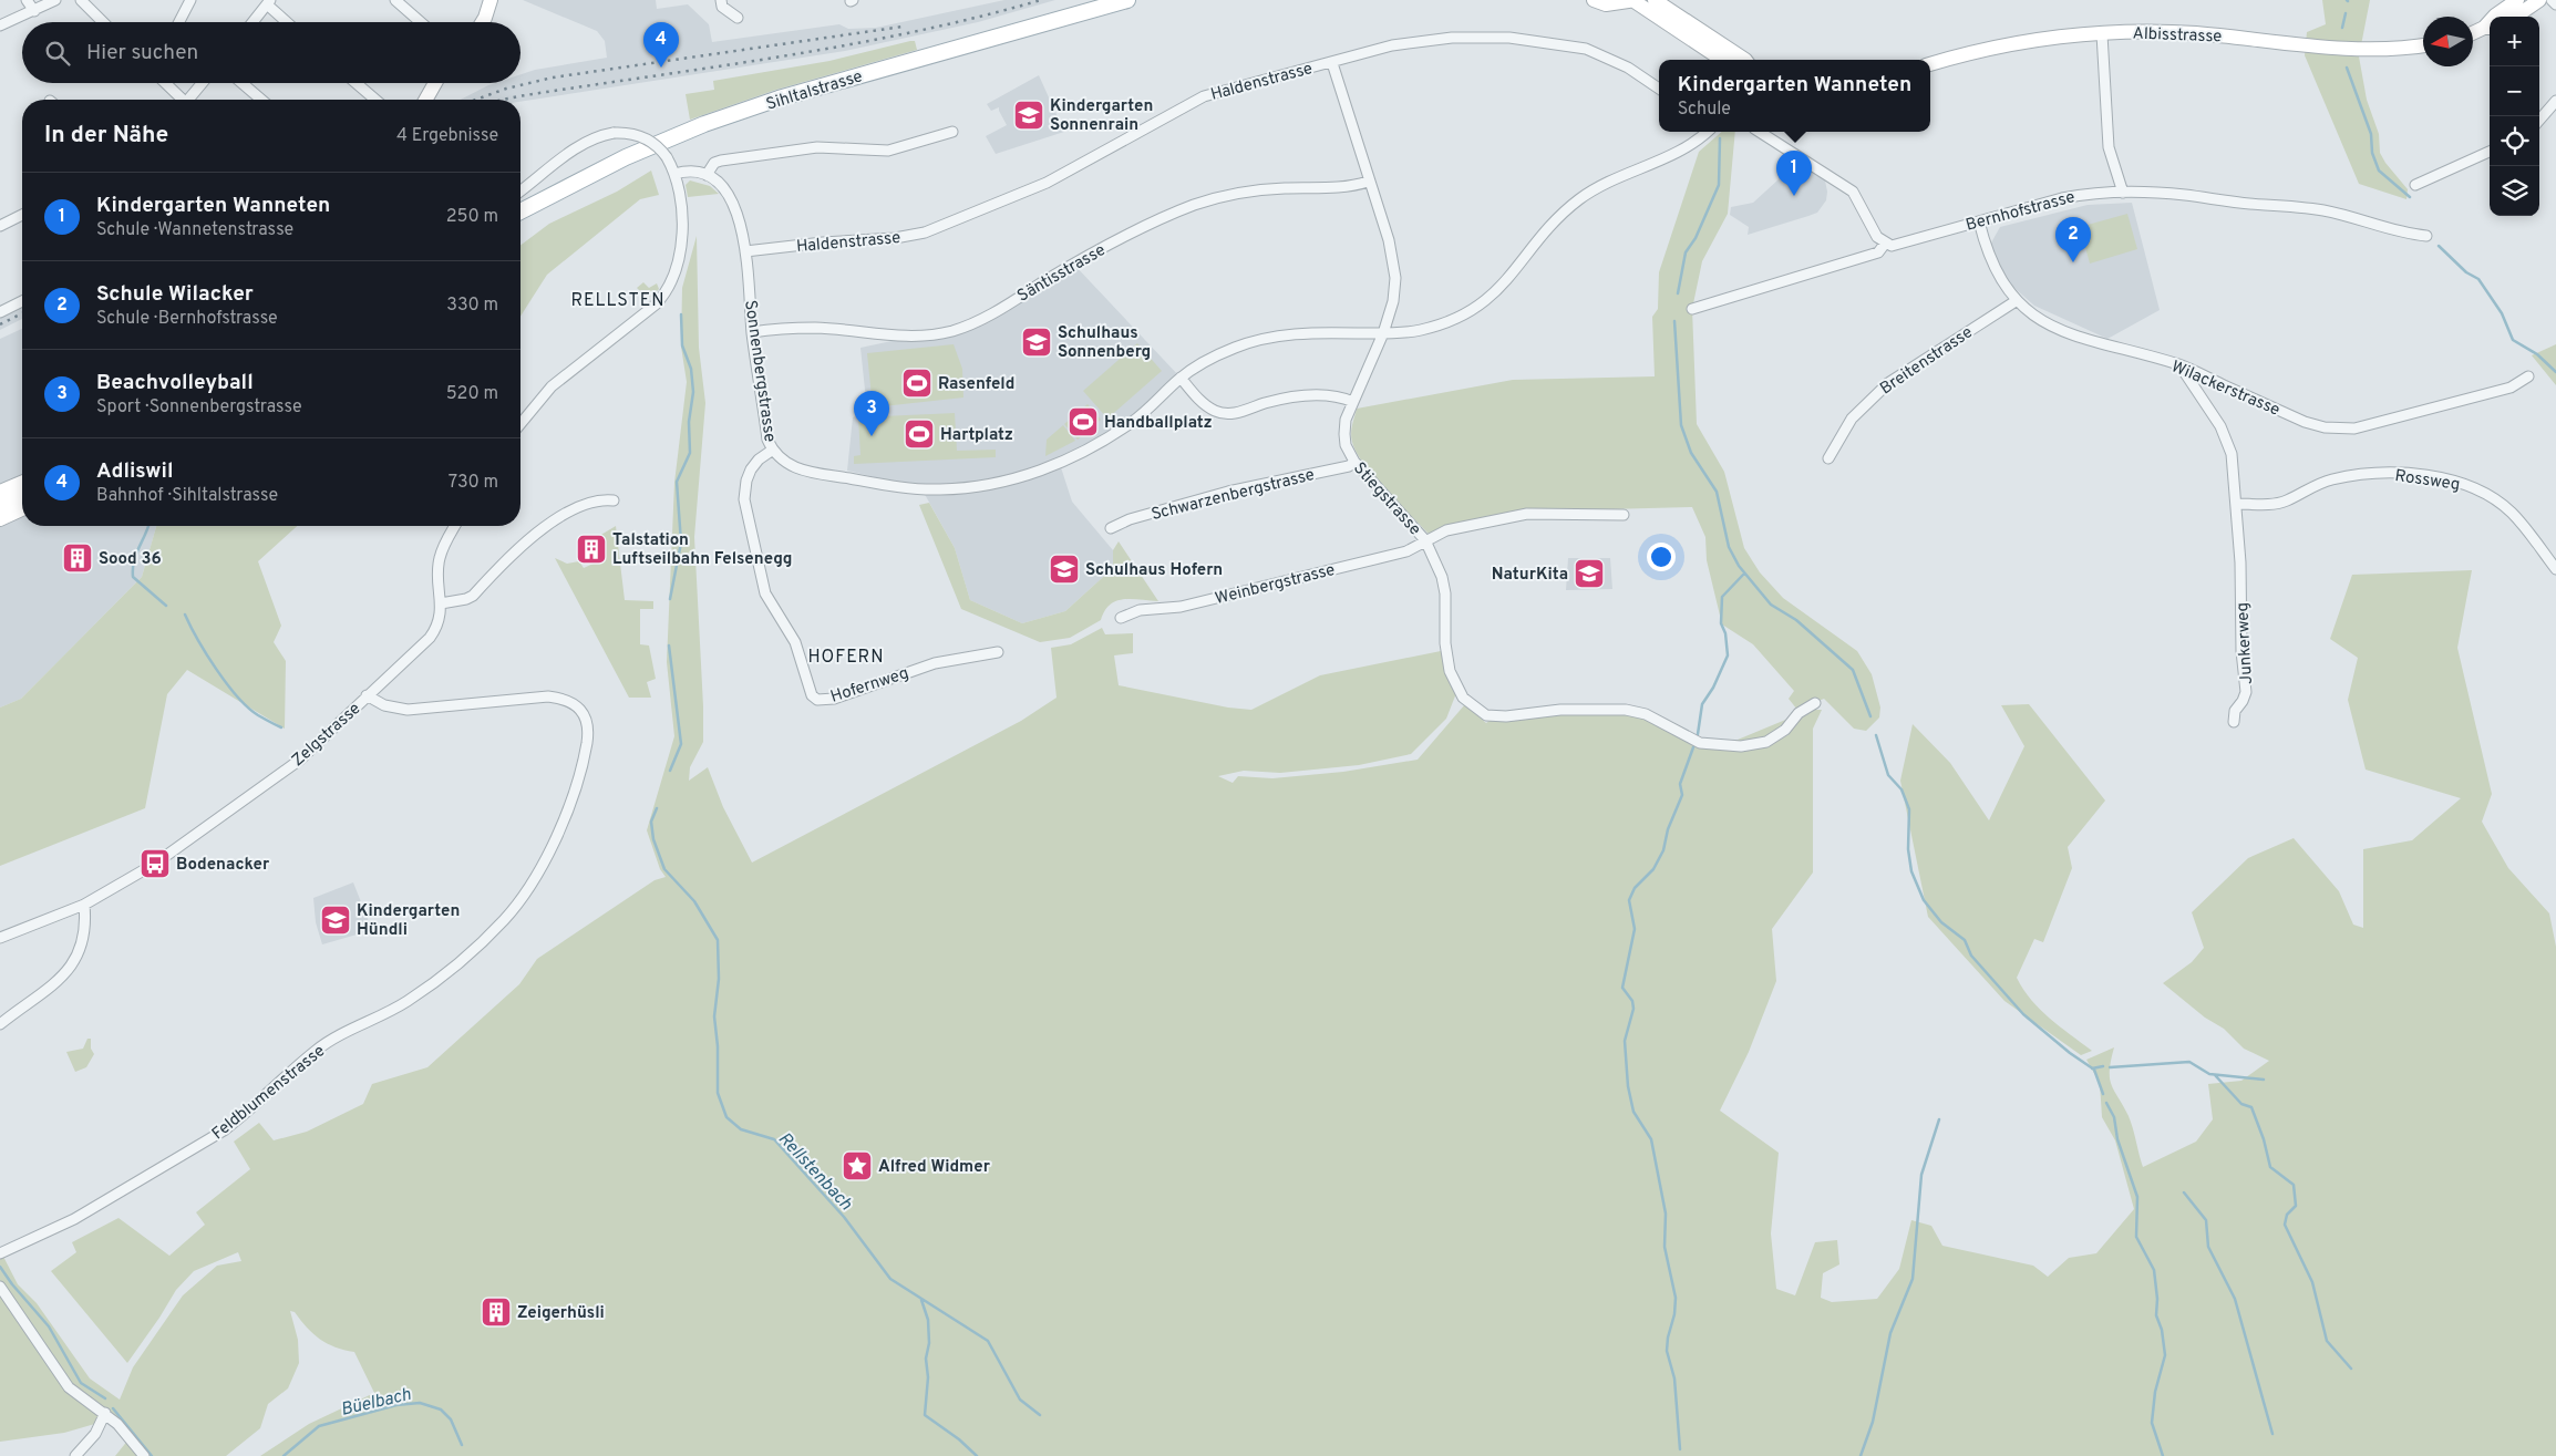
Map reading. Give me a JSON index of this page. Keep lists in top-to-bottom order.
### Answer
{
  "streets": {
    "main road": ["Albisstrasse", "Sihltalstrasse"],
    "street": [
      "Haldenstrasse",
      "Bernhofstrasse",
      "Säntisstrasse",
      "Breitenstrasse",
      "Sonnenbergstrasse",
      "Wilackerstrasse",
      "Rossweg",
      "Schwarzenbergstrasse",
      "Stiegstrasse",
      "Weinbergstrasse",
      "Junkerweg",
      "Hofernweg",
      "Zelgstrasse",
      "Feldblumenstrasse"
    ]
  },
  "crossings": [
    ["Haldenstrasse", "Sonnenbergstrasse"],
    ["Haldenstrasse", "Stiegstrasse"],
    ["Bernhofstrasse", "Wilackerstrasse"],
    ["Säntisstrasse", "Sonnenbergstrasse"],
    ["Säntisstrasse", "Stiegstrasse"],
    ["Breitenstrasse", "Wilackerstrasse"],
    ["Sonnenbergstrasse", "Stiegstrasse"],
    ["Sonnenbergstrasse", "Hofernweg"],
    ["Wilackerstrasse", "Junkerweg"],
    ["Rossweg", "Junkerweg"],
    ["Schwarzenbergstrasse", "Stiegstrasse"],
    ["Stiegstrasse", "Weinbergstrasse"],
    ["Zelgstrasse", "Feldblumenstrasse"]
  ],
  "districts": ["RELLSTEN", "HOFERN"],
  "water": ["Rellstenbach", "Büelbach"],
  "places": {
    "school or university": [
      "Kindergarten Sonnenrain",
      "Schulhaus Sonnenberg",
      "Schulhaus Hofern",
      "NaturKita",
      "Kindergarten Hündli"
    ],
    "sports": ["Rasenfeld", "Handballplatz", "Hartplatz"],
    "building": ["Talstation Luftseilbahn Felsenegg", "Sood 36", "Zeigerhüsli"],
    "bus stop": ["Bodenacker"],
    "place": ["Alfred Widmer"]
  },
  "north": "left",
  "page": {
    "map_buttons": ["+", "−"],
    "pins": [
      "4",
      "1",
      "2",
      "3"
    ],
    "search": "Hier suchen",
    "popup": ["Kindergarten Wanneten", "Schule"],
    "heading": ["In der Nähe", "4 Ergebnisse"],
    "list": [
      {
        "mark": "1",
        "name": "Kindergarten Wanneten",
        "note": "Schule · Wannetenstrasse",
        "value": "250 m"
      },
      {
        "mark": "2",
        "name": "Schule Wilacker",
        "note": "Schule · Bernhofstrasse",
        "value": "330 m"
      },
      {
        "mark": "3",
        "name": "Beachvolleyball",
        "note": "Sport · Sonnenbergstrasse",
        "value": "520 m"
      },
      {
        "mark": "4",
        "name": "Adliswil",
        "note": "Bahnhof · Sihltalstrasse",
        "value": "730 m"
      }
    ]
  }
}
